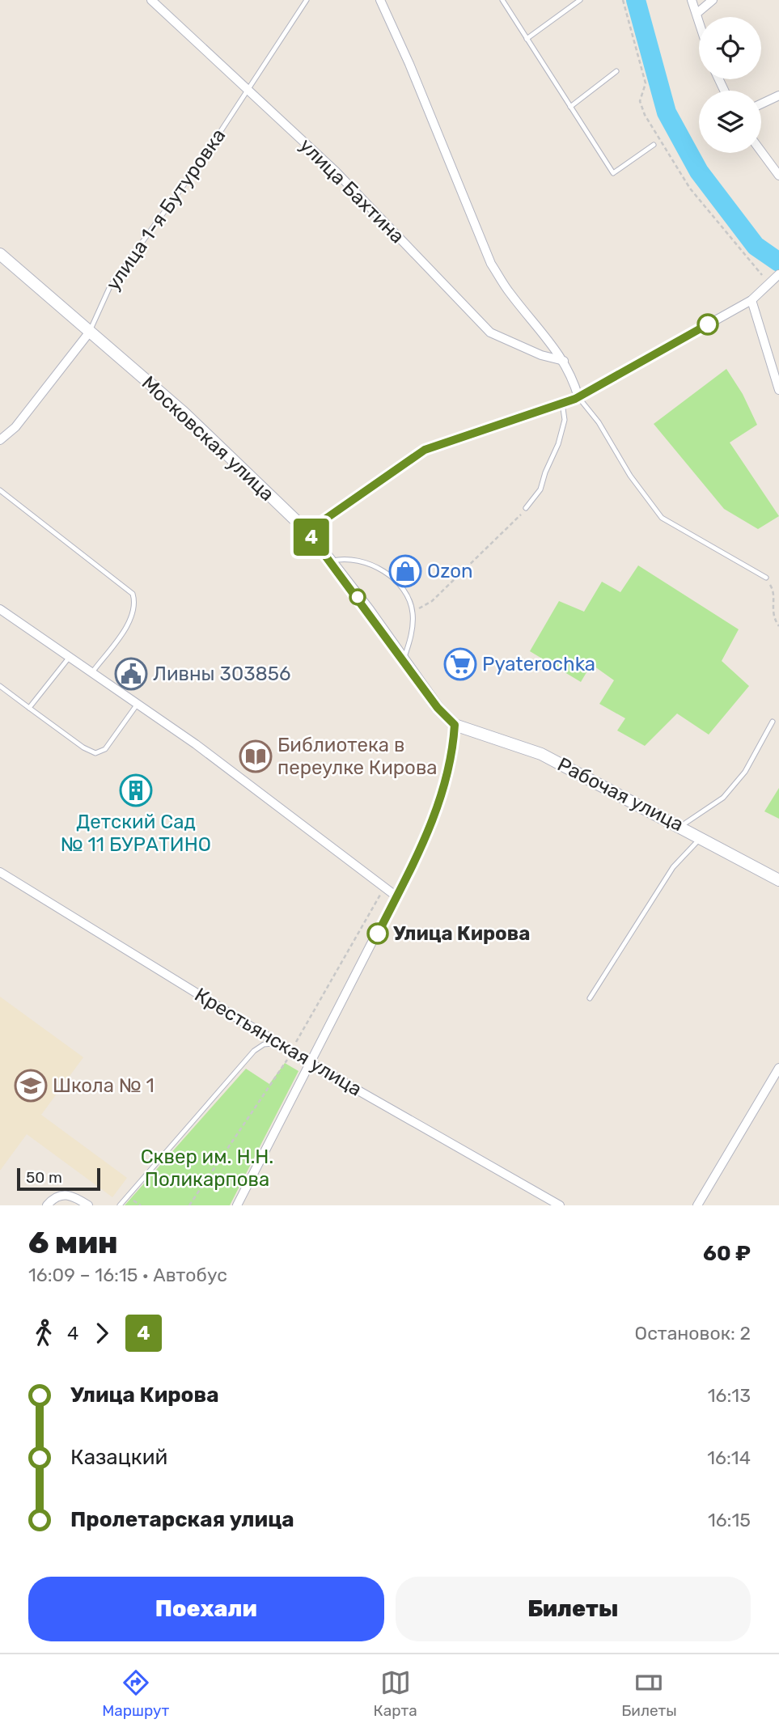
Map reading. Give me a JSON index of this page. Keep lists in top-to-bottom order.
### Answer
{
  "streets": {
    "street": [
      "улица Бахтина",
      "улица 1-я Бутуровка",
      "Московская улица",
      "Рабочая улица",
      "Крестьянская улица"
    ]
  },
  "crossings": [
    ["улица Бахтина", "улица 1-я Бутуровка"],
    ["улица 1-я Бутуровка", "Московская улица"],
    ["Московская улица", "Рабочая улица"]
  ],
  "parks": ["Сквер им. Н.Н. Поликарпова"],
  "places": {
    "shop": ["Ozon"],
    "supermarket": ["Pyaterochka"],
    "public building": ["Ливны 303856"],
    "library": ["Библиотека в переулке Кирова"],
    "building": ["Детский Сад № 11 БУРАТИНО"],
    "other": ["Улица Кирова"],
    "school or university": ["Школа № 1"]
  },
  "lines": ["bus line 4"],
  "scale_bar": "50 m",
  "page": {
    "on_map": "4",
    "scale": "50 m",
    "heading": ["6 мин", "16:09 – 16:15 · Автобус", "60 ₽"],
    "legs": ["4", "4", "Остановок: 2"],
    "list": [
      {
        "name": "Улица Кирова",
        "value": "16:13"
      },
      {
        "name": "Казацкий",
        "value": "16:14"
      },
      {
        "name": "Пролетарская улица",
        "value": "16:15"
      }
    ],
    "buttons": ["Поехали", "Билеты"],
    "tabs": ["Маршрут", "Карта", "Билеты"]
  }
}
